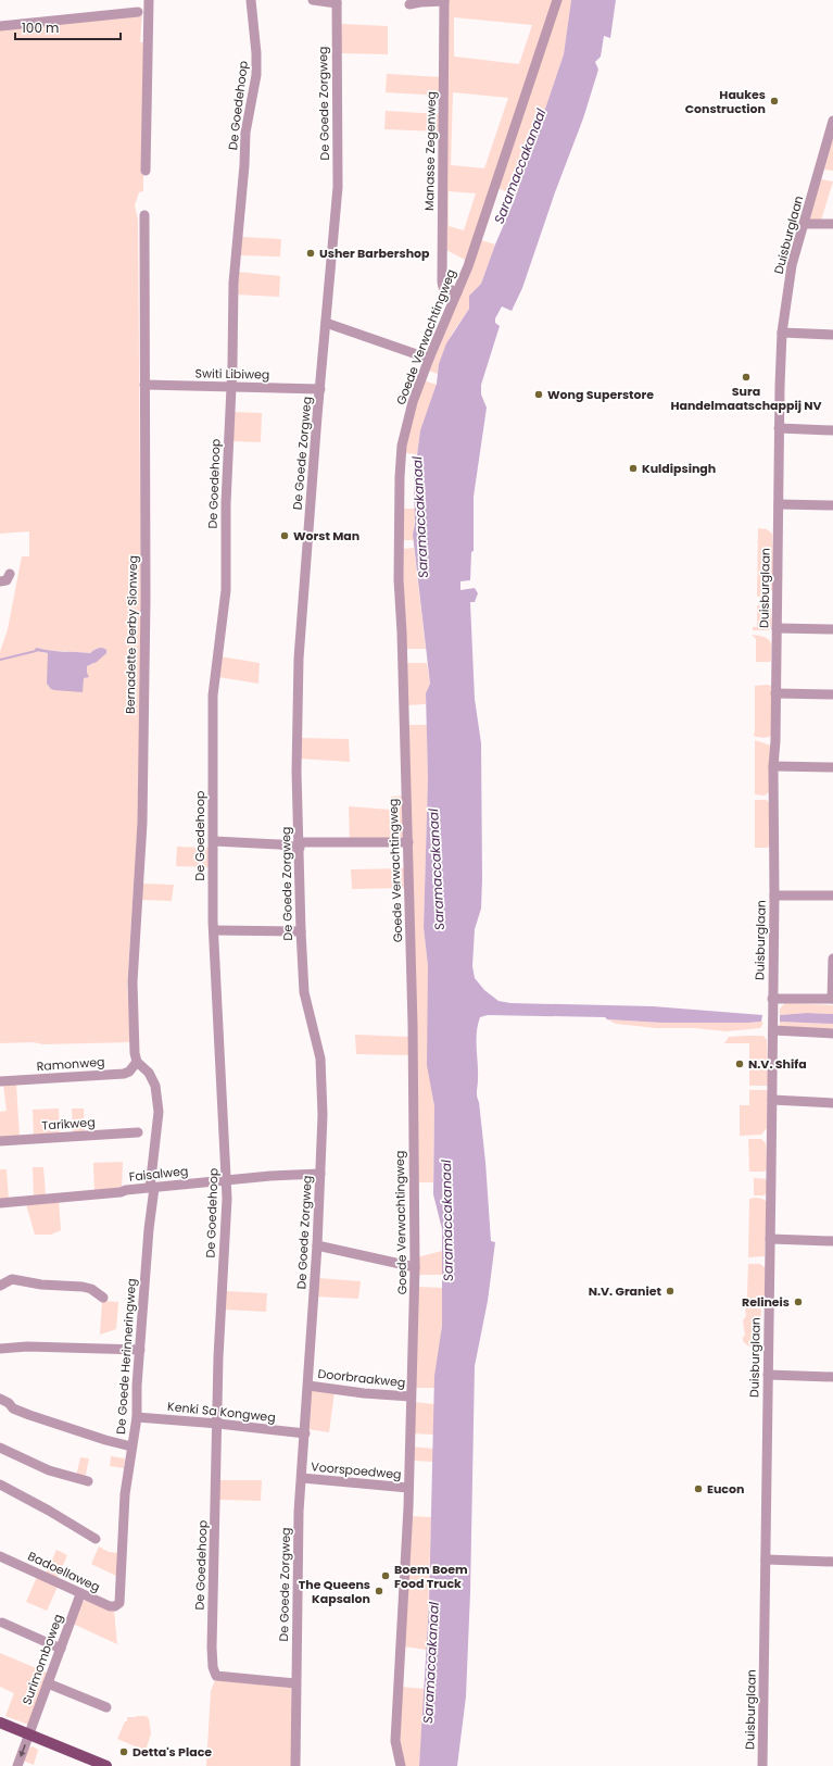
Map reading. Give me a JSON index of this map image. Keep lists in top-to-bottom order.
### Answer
{
  "streets": {
    "street": [
      "De Goede Zorgweg",
      "De Goedehoop",
      "Manasse Zegenweg",
      "Duisburglaan",
      "Goede Verwachtingweg",
      "Switi Libiweg",
      "Bernadette Derby Sionweg",
      "Ramonweg",
      "Tarikweg",
      "Faisalweg",
      "De Goede Herinneringweg",
      "Doorbraakweg",
      "Kenki Sa Kongweg",
      "Voorspoedweg",
      "Badoellaweg",
      "Surimomboweg"
    ]
  },
  "crossings": [
    ["De Goede Zorgweg", "De Goedehoop"],
    ["De Goede Zorgweg", "Switi Libiweg"],
    ["De Goede Zorgweg", "Faisalweg"],
    ["De Goede Zorgweg", "Doorbraakweg"],
    ["De Goede Zorgweg", "Kenki Sa Kongweg"],
    ["De Goede Zorgweg", "Voorspoedweg"],
    ["De Goedehoop", "Switi Libiweg"],
    ["De Goedehoop", "Faisalweg"],
    ["De Goedehoop", "Kenki Sa Kongweg"],
    ["Manasse Zegenweg", "Goede Verwachtingweg"],
    ["Goede Verwachtingweg", "Doorbraakweg"],
    ["Goede Verwachtingweg", "Voorspoedweg"],
    ["Switi Libiweg", "Bernadette Derby Sionweg"],
    ["Bernadette Derby Sionweg", "Ramonweg"],
    ["Bernadette Derby Sionweg", "De Goede Herinneringweg"],
    ["Ramonweg", "De Goede Herinneringweg"],
    ["Faisalweg", "De Goede Herinneringweg"],
    ["De Goede Herinneringweg", "Kenki Sa Kongweg"],
    ["De Goede Herinneringweg", "Badoellaweg"],
    ["Badoellaweg", "Surimomboweg"]
  ],
  "water": ["Saramaccakanaal"],
  "places": [
    "Haukes Construction",
    "Usher Barbershop",
    "Sura Handelmaatschappij NV",
    "Wong Superstore",
    "Kuldipsingh",
    "Worst Man",
    "N.V. Shifa",
    "N.V. Graniet",
    "Relineis",
    "Eucon",
    "Boem Boem Food Truck",
    "The Queens Kapsalon",
    "Detta's Place"
  ],
  "scale_bar": "100 m"
}
